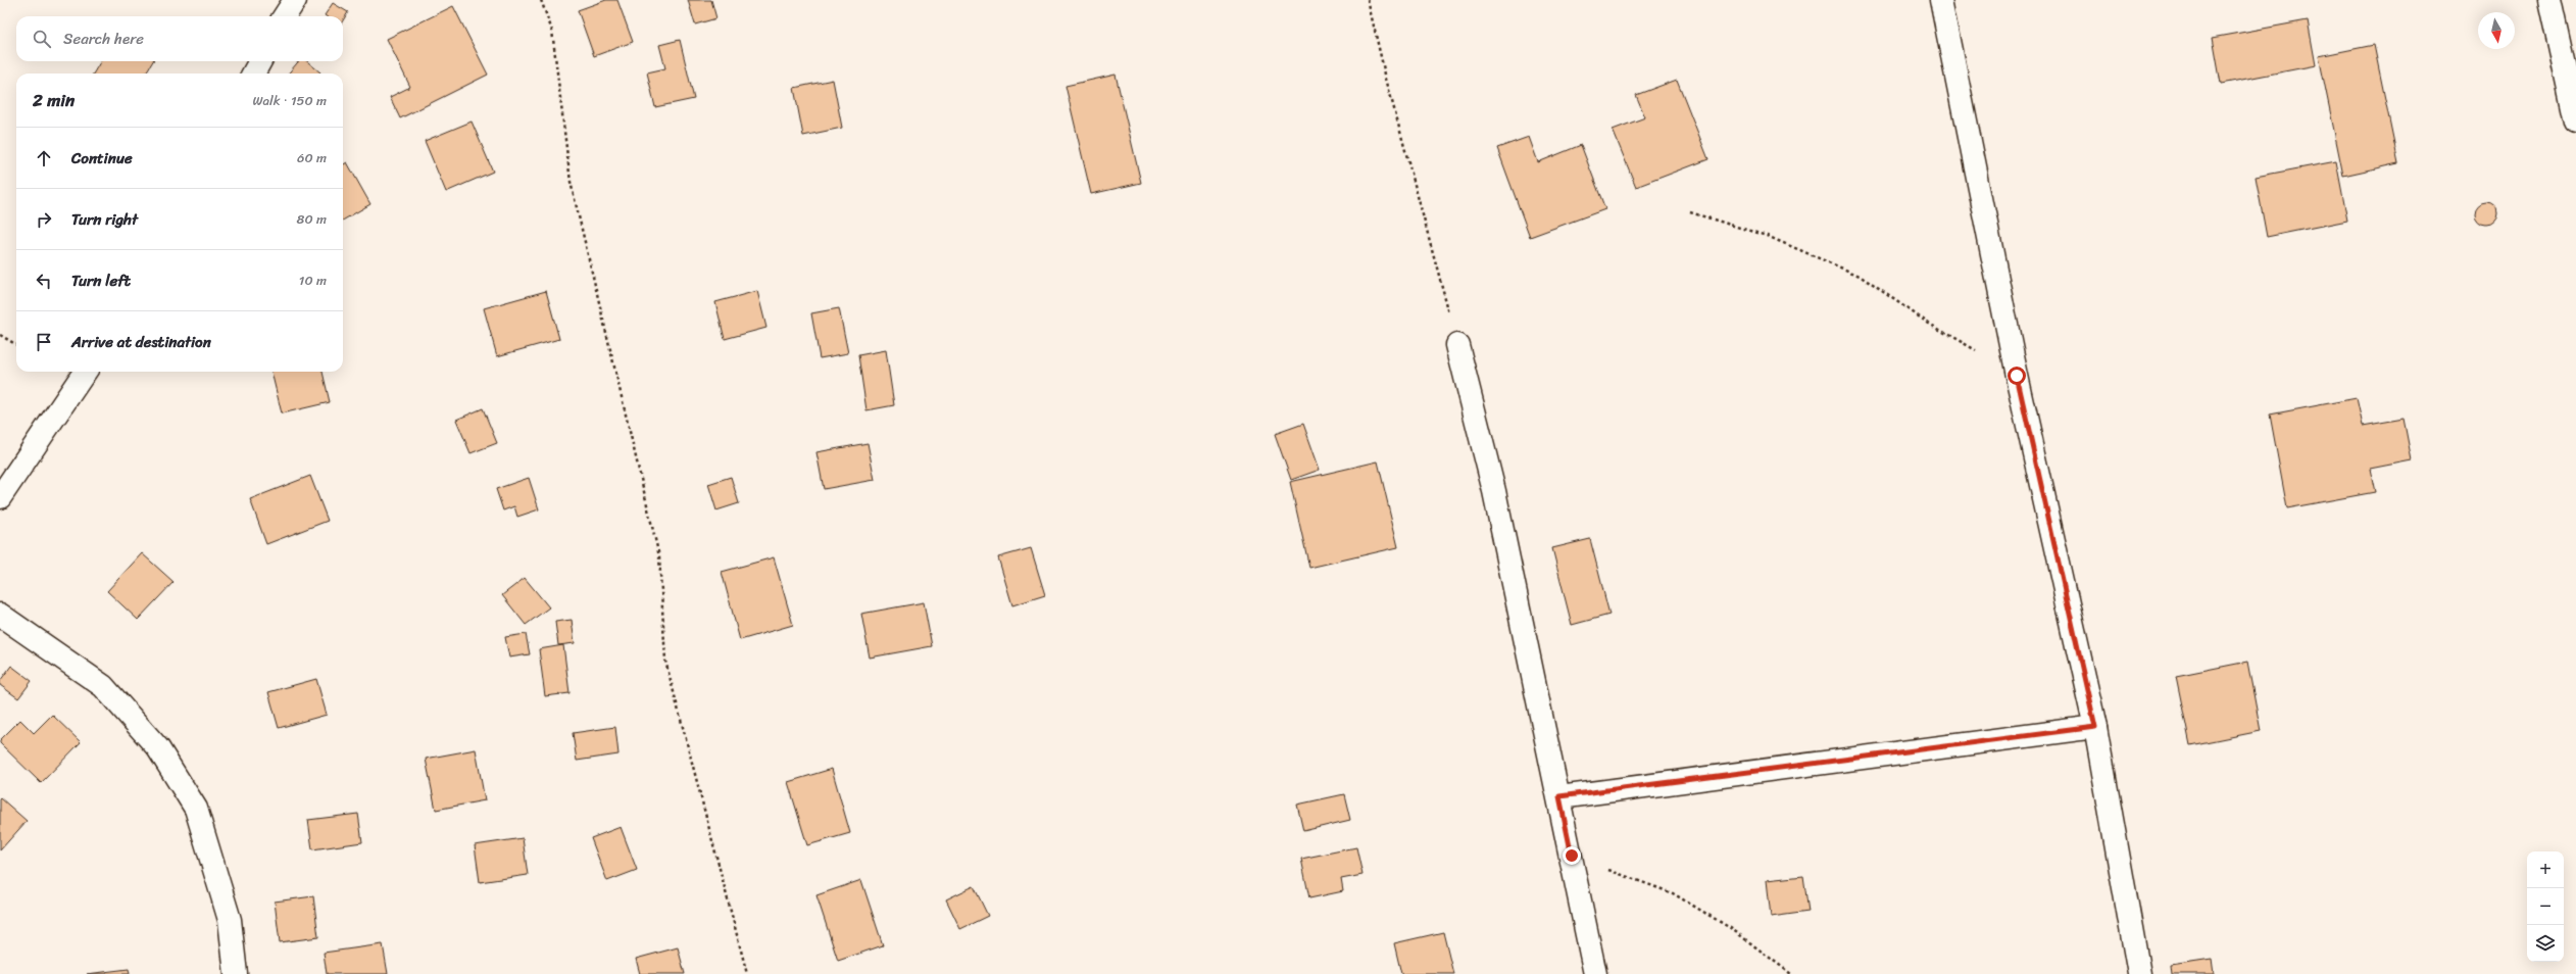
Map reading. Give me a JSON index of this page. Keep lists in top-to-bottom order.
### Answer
{
  "north": "bottom",
  "page": {
    "search": "Search here",
    "heading": ["2 min", "Walk · 150 m"],
    "list": [
      ["Continue", "60 m"],
      ["Turn right", "80 m"],
      ["Turn left", "10 m"],
      "Arrive at destination"
    ],
    "map_buttons": ["+", "−"]
  }
}
